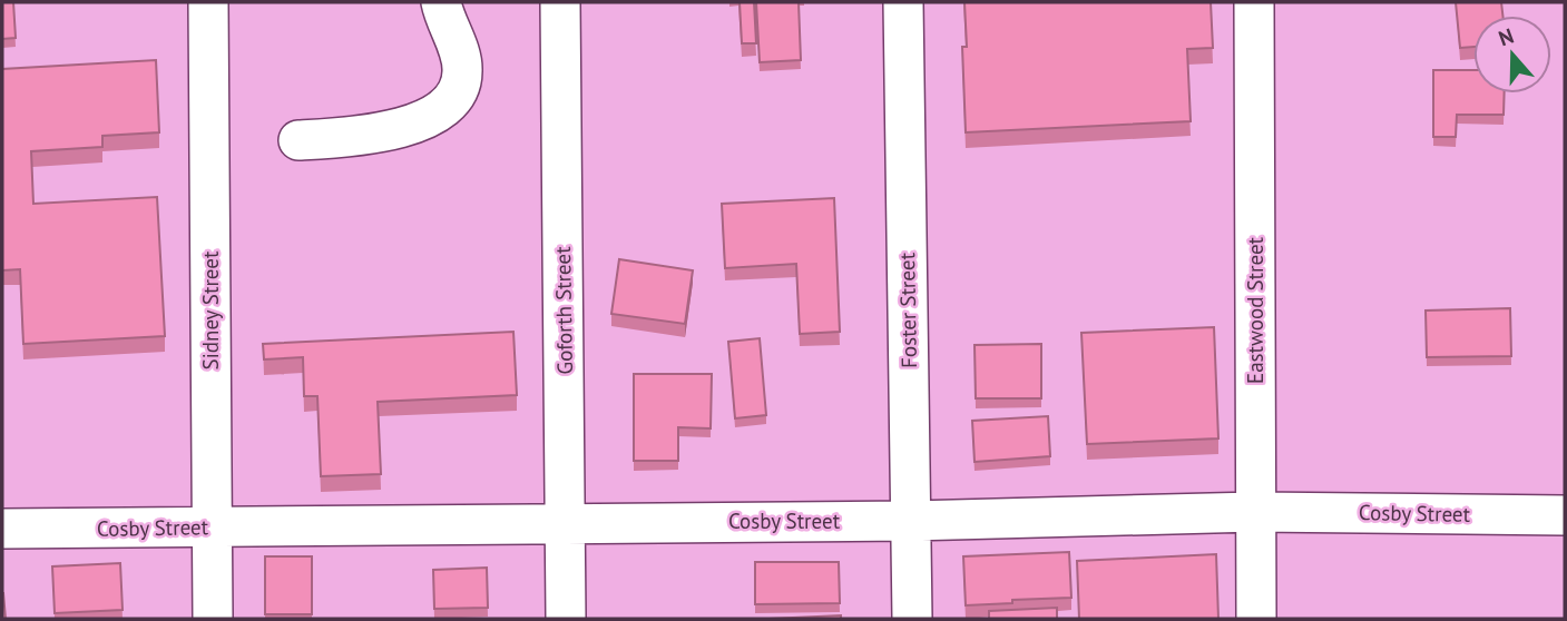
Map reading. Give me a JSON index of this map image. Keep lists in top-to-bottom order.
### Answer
{
  "streets": {
    "street": [
      "Sidney Street",
      "Goforth Street",
      "Foster Street",
      "Eastwood Street",
      "Cosby Street"
    ]
  },
  "crossings": [
    ["Sidney Street", "Cosby Street"],
    ["Goforth Street", "Cosby Street"],
    ["Foster Street", "Cosby Street"],
    ["Eastwood Street", "Cosby Street"]
  ],
  "north": "top"
}
